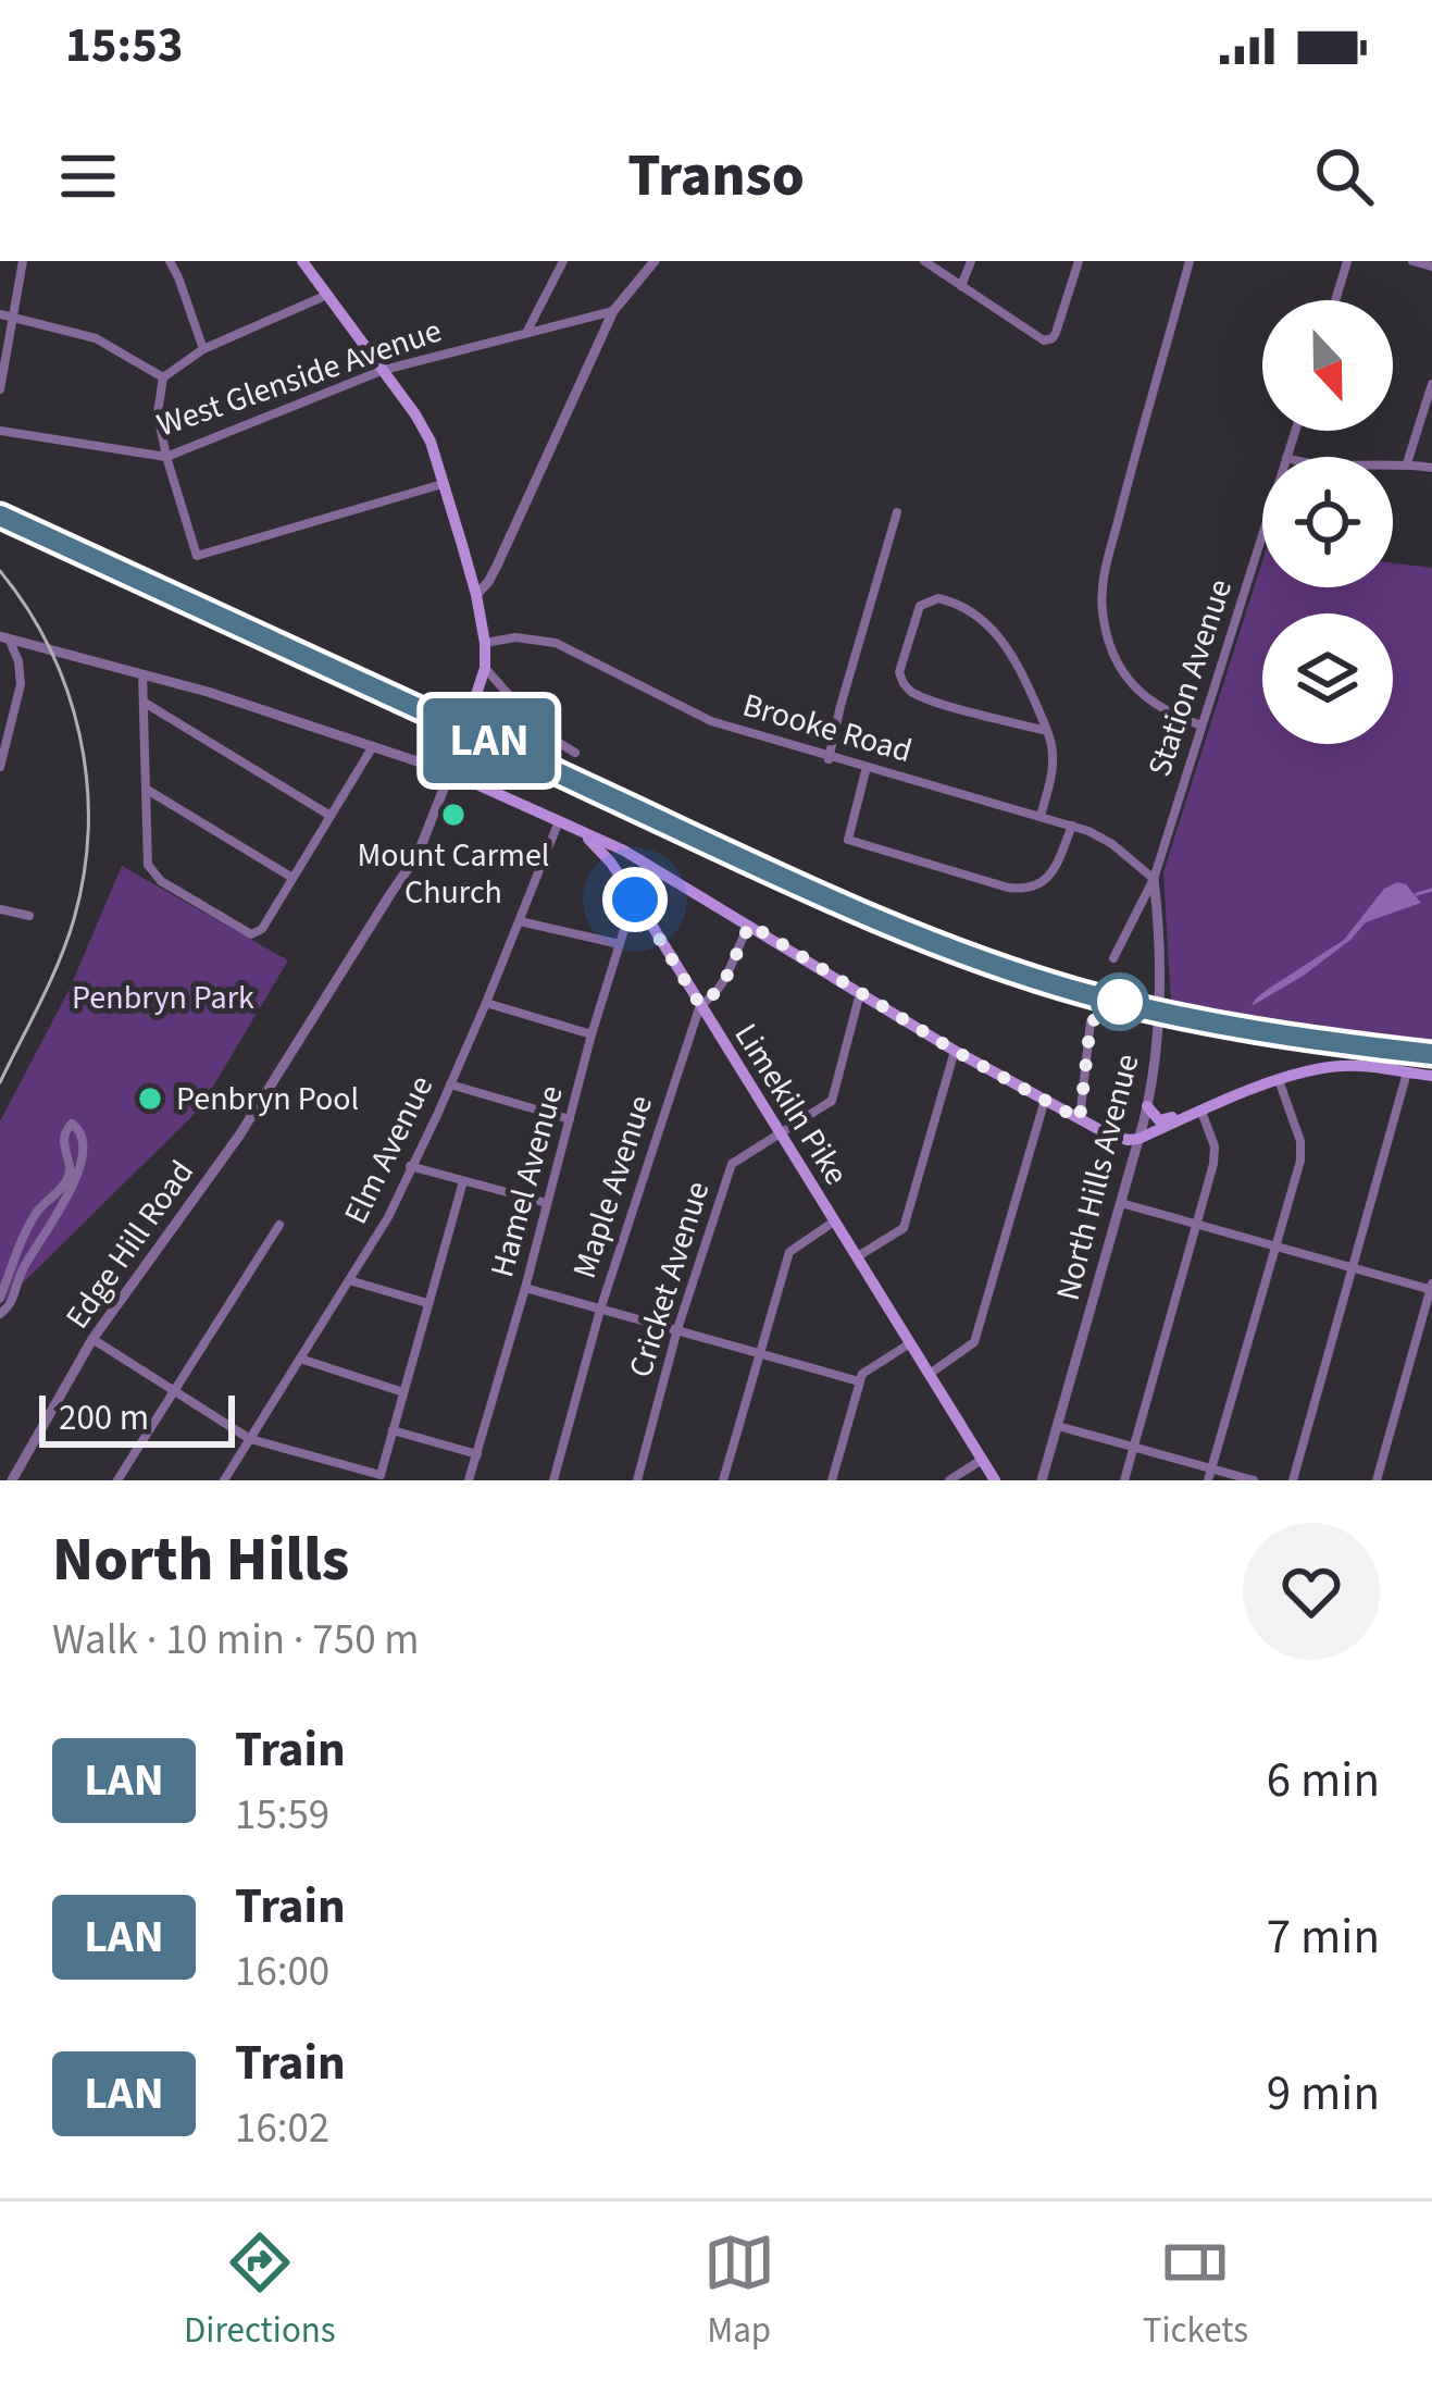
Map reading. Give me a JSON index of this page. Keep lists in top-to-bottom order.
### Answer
{
  "streets": {
    "main road": ["Limekiln Pike"],
    "street": [
      "West Glenside Avenue",
      "Station Avenue",
      "Brooke Road",
      "Elm Avenue",
      "North Hills Avenue",
      "Hamel Avenue",
      "Maple Avenue",
      "Edge Hill Road",
      "Cricket Avenue"
    ]
  },
  "crossings": [
    ["Station Avenue", "Brooke Road"],
    ["Station Avenue", "North Hills Avenue"],
    ["Brooke Road", "North Hills Avenue"],
    ["Limekiln Pike", "Elm Avenue"],
    ["Limekiln Pike", "Hamel Avenue"],
    ["Limekiln Pike", "Maple Avenue"],
    ["Limekiln Pike", "Edge Hill Road"],
    ["Limekiln Pike", "Cricket Avenue"]
  ],
  "parks": ["Penbryn Park"],
  "places": ["Mount Carmel Church", "Penbryn Pool"],
  "scale_bar": "200 m",
  "north": "bottom",
  "page": {
    "status": "15:53",
    "header": "Transo",
    "on_map": "LAN",
    "scale": "200 m",
    "heading": ["North Hills", "Walk · 10 min · 750 m"],
    "list": [
      {
        "mark": "LAN",
        "name": "Train",
        "note": "15:59",
        "value": "6 min"
      },
      {
        "mark": "LAN",
        "name": "Train",
        "note": "16:00",
        "value": "7 min"
      },
      {
        "mark": "LAN",
        "name": "Train",
        "note": "16:02",
        "value": "9 min"
      }
    ],
    "tabs": ["Directions", "Map", "Tickets"]
  }
}
